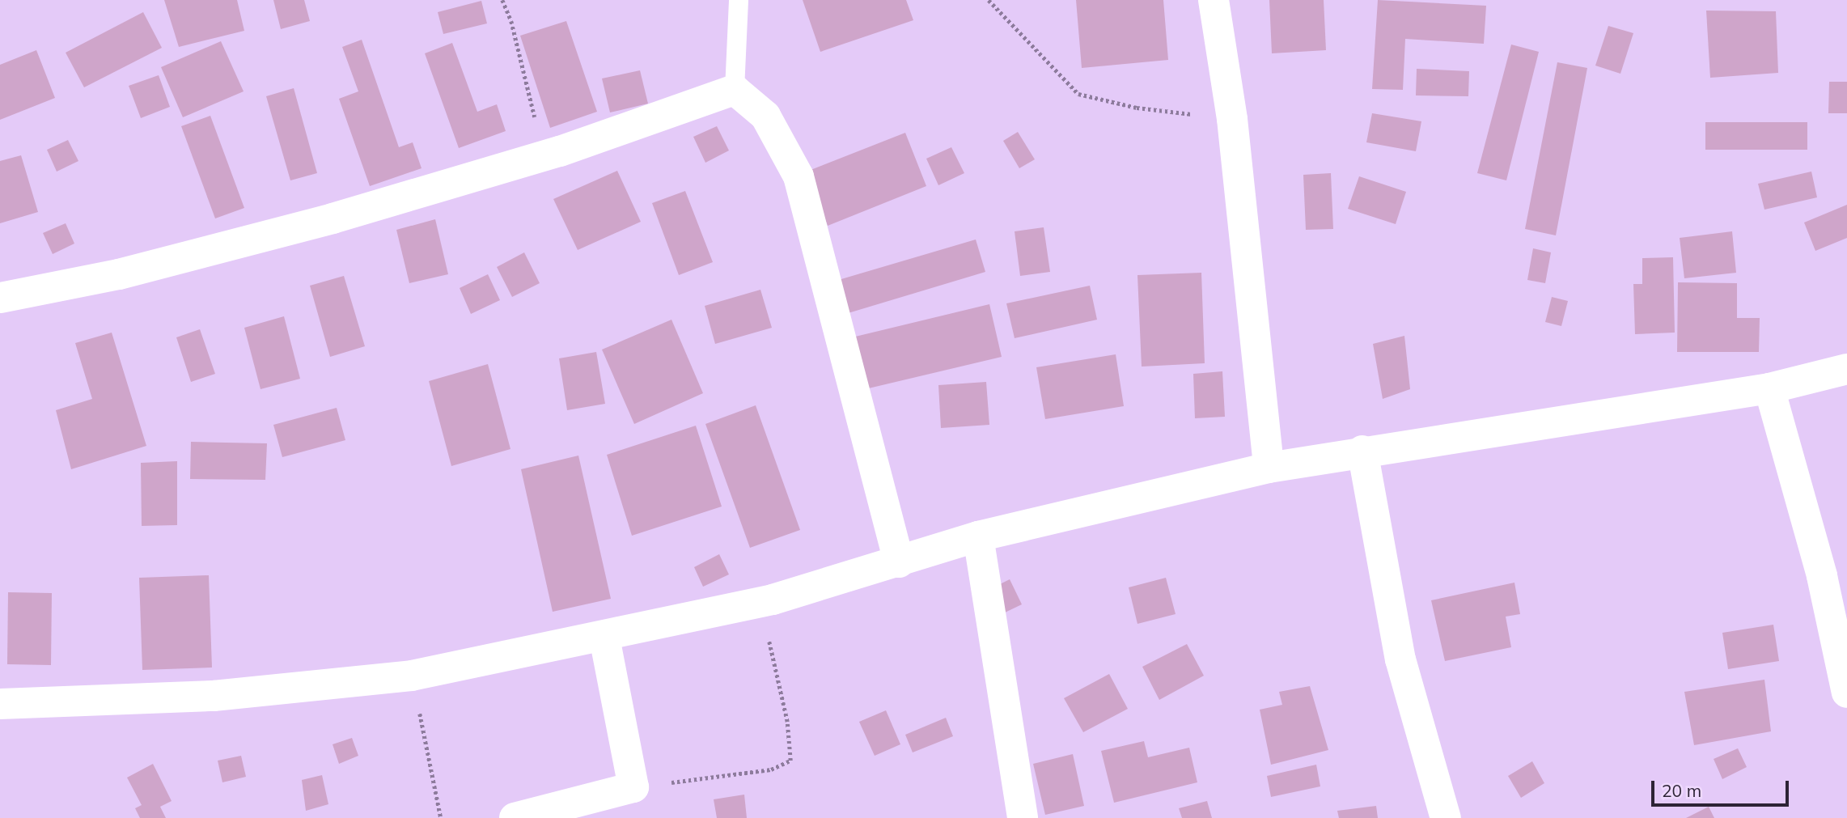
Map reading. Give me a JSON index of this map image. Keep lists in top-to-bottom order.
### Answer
{
  "scale_bar": "20 m"
}
